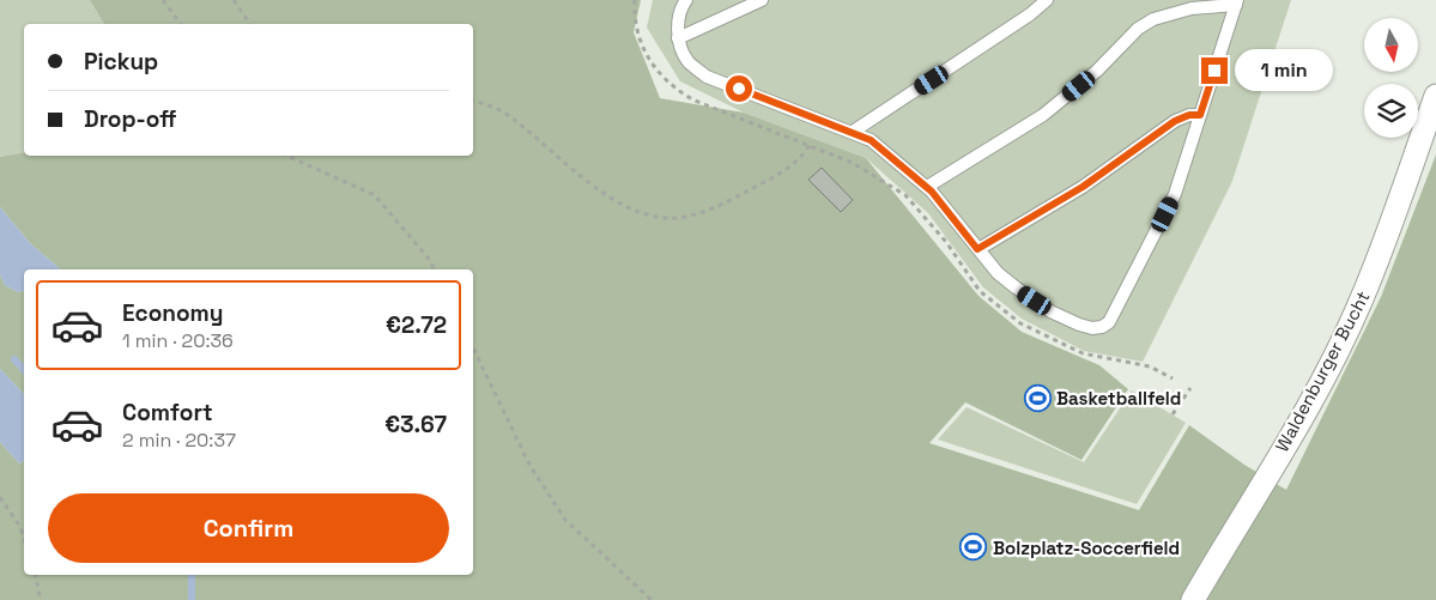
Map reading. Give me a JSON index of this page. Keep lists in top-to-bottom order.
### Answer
{
  "streets": {
    "street": ["Waldenburger Bucht"]
  },
  "places": {
    "sports": ["Basketballfeld", "Bolzplatz-Soccerfield"]
  },
  "north": "bottom",
  "page": {
    "banner": ["Pickup", "Drop-off"],
    "bubble": "1 min",
    "list": [
      {
        "name": "Economy",
        "note": "1 min · 20:36",
        "value": "€2.72"
      },
      {
        "name": "Comfort",
        "note": "2 min · 20:37",
        "value": "€3.67"
      }
    ],
    "buttons": "Confirm"
  }
}
